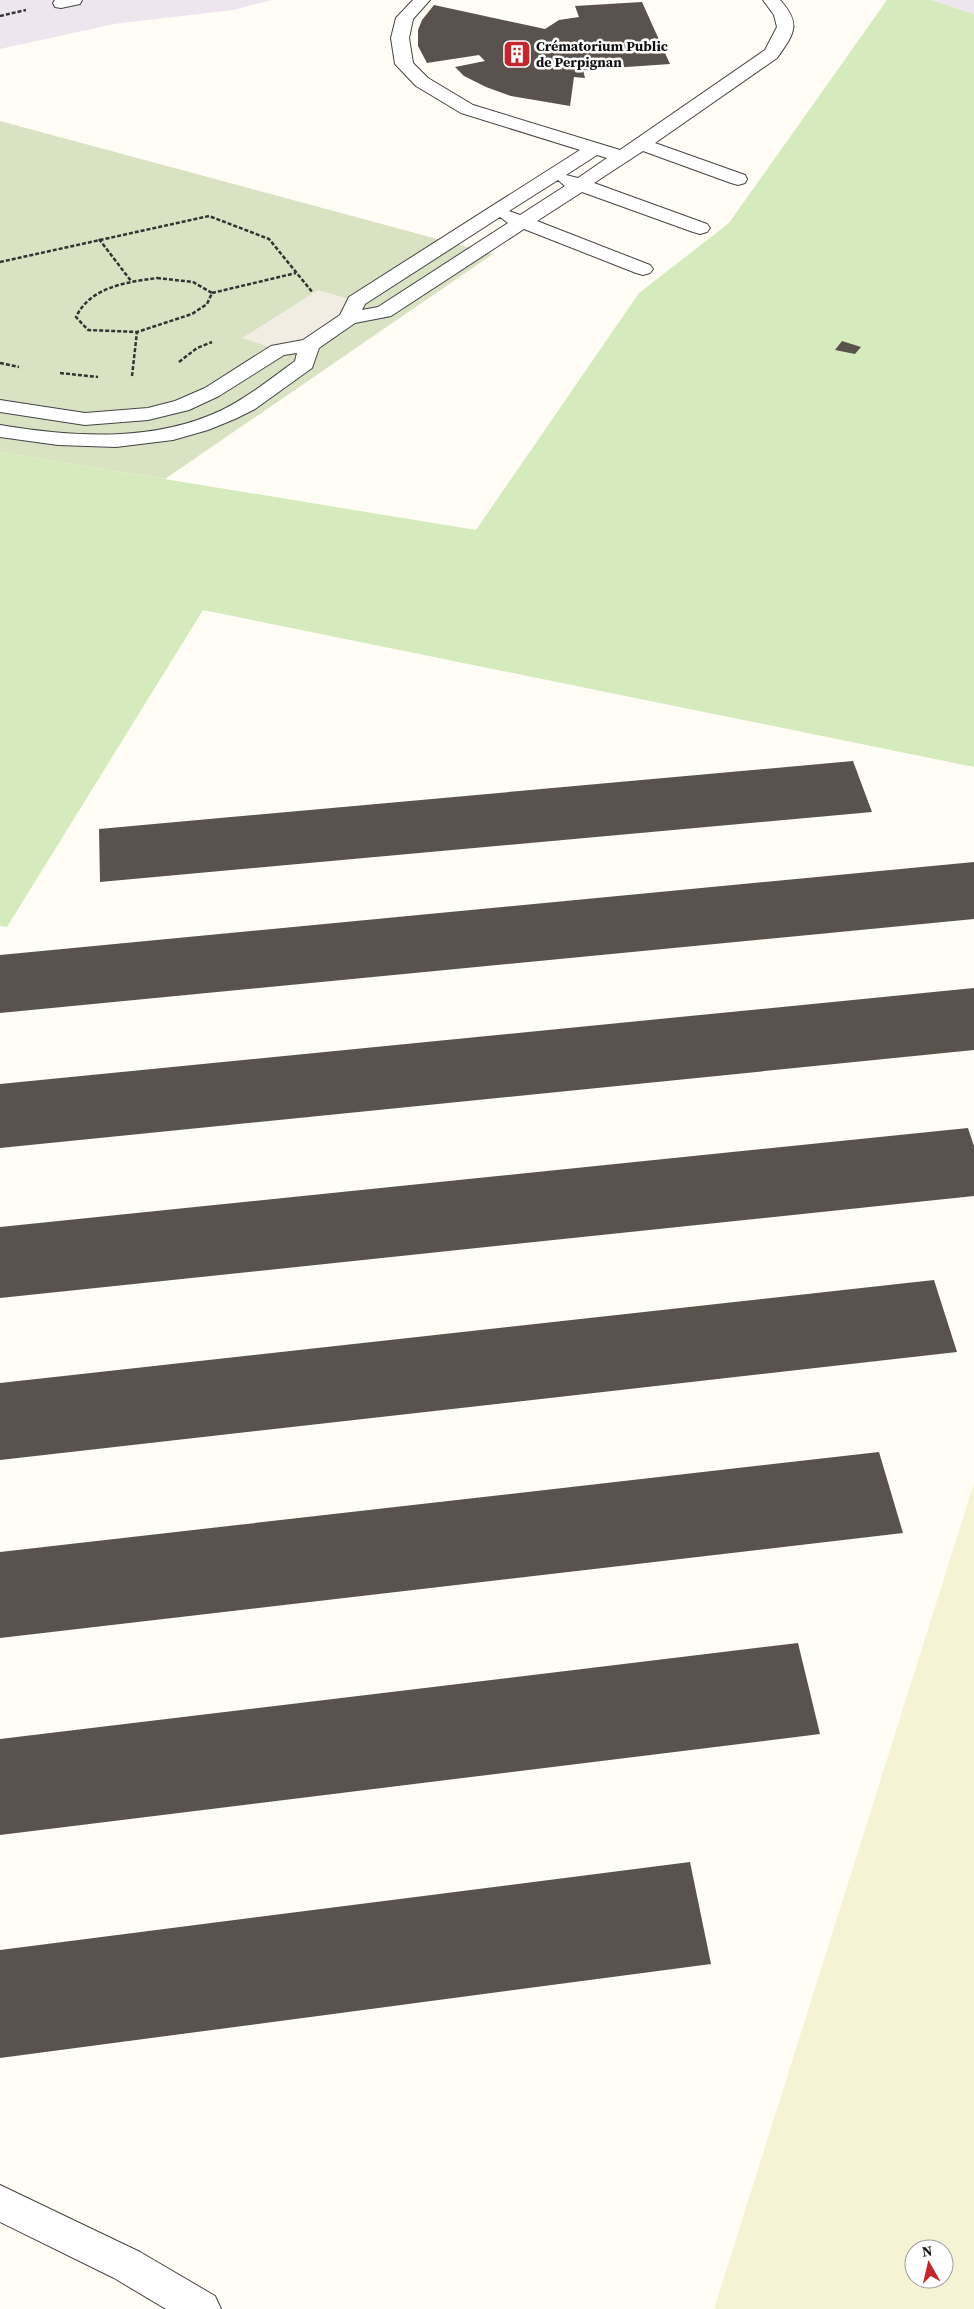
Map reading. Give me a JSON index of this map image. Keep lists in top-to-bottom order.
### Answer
{
  "places": {
    "building": ["Crématorium Public de Perpignan"]
  },
  "north": "top"
}
